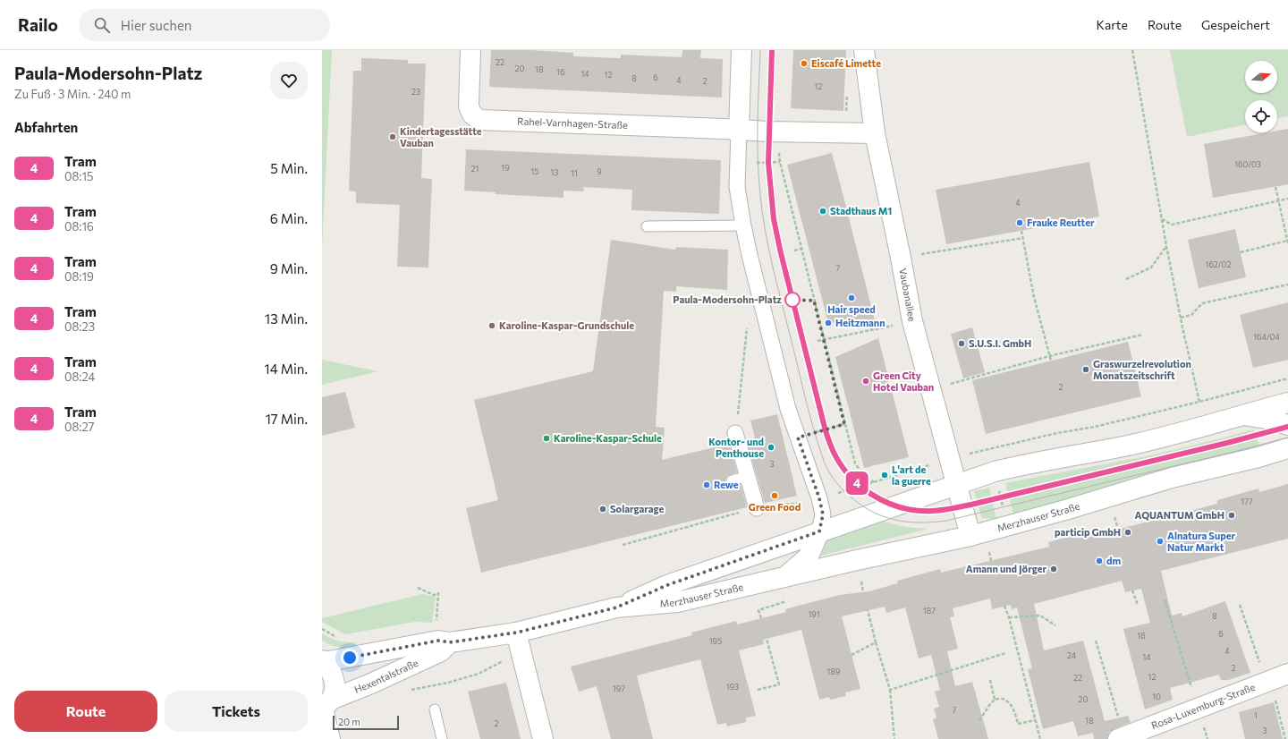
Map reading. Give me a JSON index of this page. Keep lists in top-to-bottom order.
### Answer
{
  "streets": {
    "main road": [
      "Rahel-Varnhagen-Straße",
      "Vaubanallee",
      "Merzhauser Straße",
      "Hexentalstraße",
      "Rosa-Luxemburg-Straße"
    ]
  },
  "crossings": [
    ["Rahel-Varnhagen-Straße", "Vaubanallee"],
    ["Vaubanallee", "Merzhauser Straße"],
    ["Merzhauser Straße", "Hexentalstraße"]
  ],
  "places": [
    "Eiscafé Limette",
    "Kindertagesstätte Vauban",
    "Stadthaus M1",
    "Frauke Reutter",
    "Hair speed",
    "Paula-Modersohn-Platz",
    "Heitzmann",
    "Karoline-Kaspar-Grundschule",
    "S.U.S.I. GmbH",
    "Graswurzelrevolution Monatszeitschrift",
    "Green City Hotel Vauban",
    "Karoline-Kaspar-Schule",
    "Kontor- und Penthouse",
    "L'art de la guerre",
    "Rewe",
    "Green Food",
    "Solargarage",
    "AQUANTUM GmbH",
    "particip GmbH",
    "Alnatura Super Natur Markt",
    "dm",
    "Amann und Jörger"
  ],
  "lines": ["tram line 4"],
  "house_numbers": [
    "22",
    "20",
    "18",
    "16",
    "14",
    "12",
    "6",
    "8",
    "4",
    "2",
    "12",
    "23",
    "160/03",
    "19",
    "21",
    "15",
    "9",
    "13",
    "11",
    "4",
    "162/02",
    "7",
    "164/04",
    "2",
    "3",
    "177",
    "187",
    "191",
    "8",
    "6",
    "16",
    "195",
    "4",
    "24",
    "14",
    "2",
    "189",
    "12",
    "22",
    "193",
    "197",
    "10",
    "20",
    "7",
    "1",
    "18",
    "2",
    "3"
  ],
  "scale_bar": "20 m",
  "north": "right",
  "page": {
    "header": "Railo",
    "search": "Hier suchen",
    "nav": ["Karte", "Route", "Gespeichert"],
    "heading": [
      ["Paula-Modersohn-Platz", "Zu Fuß · 3 Min. · 240 m"],
      "Abfahrten"
    ],
    "on_map": "4",
    "list": [
      {
        "mark": "4",
        "name": "Tram",
        "note": "08:15",
        "value": "5 Min."
      },
      {
        "mark": "4",
        "name": "Tram",
        "note": "08:16",
        "value": "6 Min."
      },
      {
        "mark": "4",
        "name": "Tram",
        "note": "08:19",
        "value": "9 Min."
      },
      {
        "mark": "4",
        "name": "Tram",
        "note": "08:23",
        "value": "13 Min."
      },
      {
        "mark": "4",
        "name": "Tram",
        "note": "08:24",
        "value": "14 Min."
      },
      {
        "mark": "4",
        "name": "Tram",
        "note": "08:27",
        "value": "17 Min."
      }
    ],
    "buttons": ["Route", "Tickets"],
    "scale": "20 m"
  }
}
